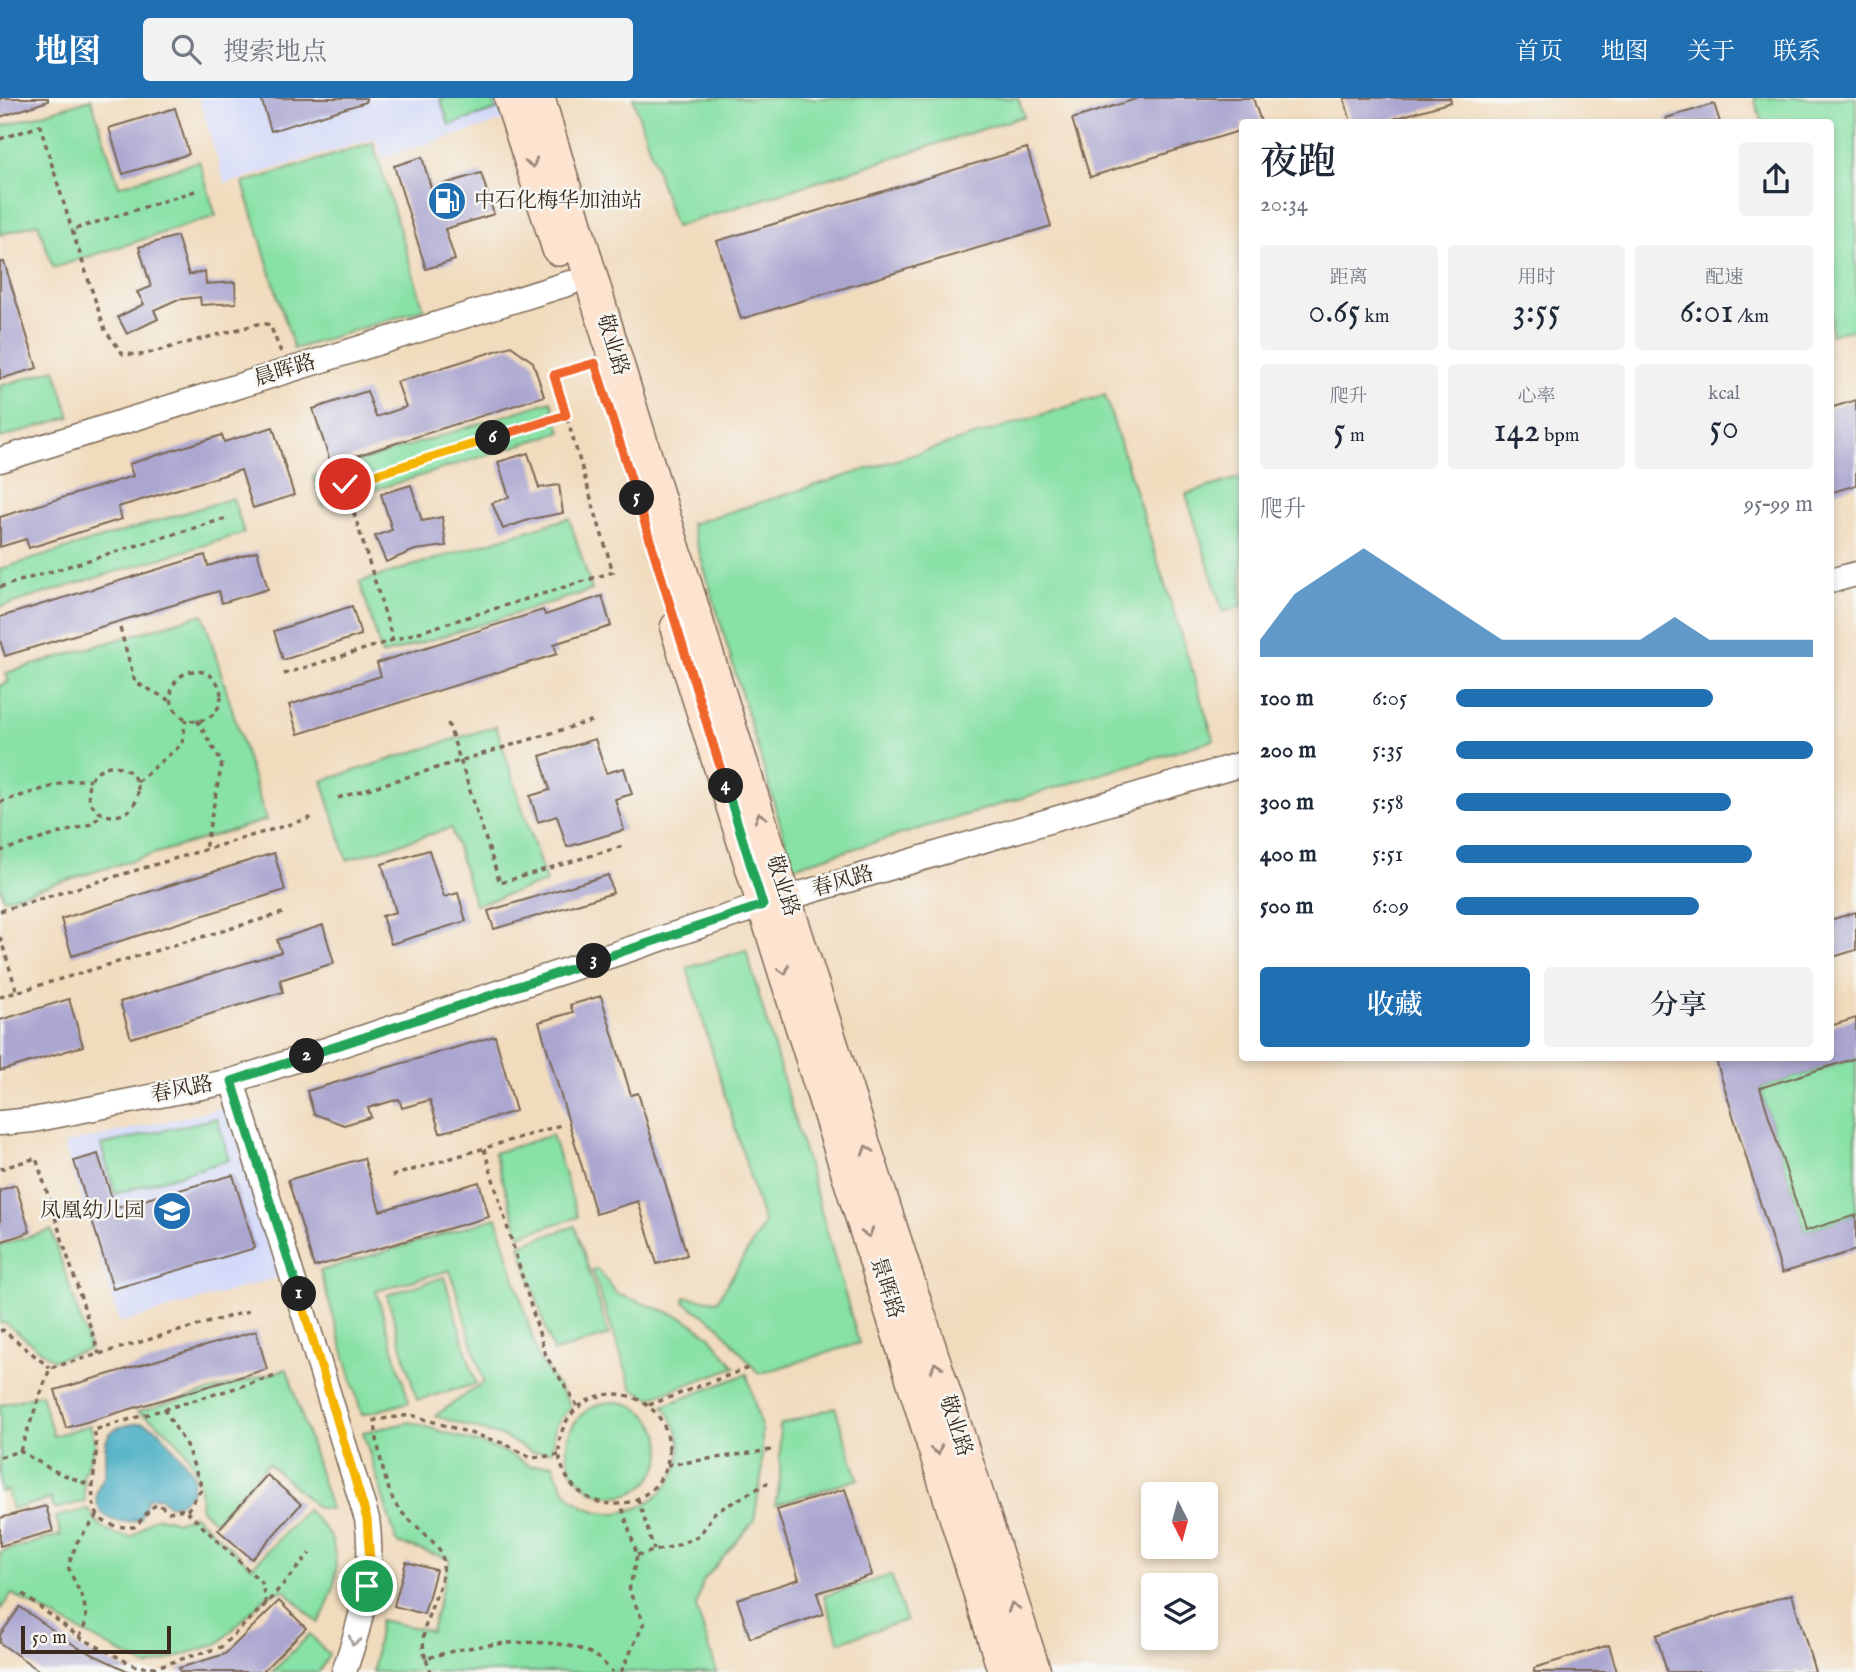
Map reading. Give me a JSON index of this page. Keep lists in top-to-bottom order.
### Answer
{
  "streets": {
    "main road": ["敬业路", "景晖路"],
    "street": ["晨晖路", "春风路"]
  },
  "crossings": [
    ["敬业路", "晨晖路"],
    ["敬业路", "春风路"],
    ["敬业路", "景晖路"],
    ["春风路", "景晖路"]
  ],
  "one_way": ["景晖路"],
  "places": {
    "fuel station": ["中石化梅华加油站"],
    "school or university": ["凤凰幼儿园"]
  },
  "scale_bar": "50 m",
  "north": "bottom",
  "page": {
    "header": "地图",
    "search": "搜索地点",
    "nav": [
      "首页",
      "地图",
      "关于",
      "联系"
    ],
    "heading": ["夜跑", "20:34"],
    "stats": [
      ["距离", "0.65 km"],
      ["用时", "3:55"],
      ["配速", "6:01 /km"],
      ["爬升", "5 m"],
      ["心率", "142 bpm"],
      ["kcal", "50"]
    ],
    "pins": [
      "6",
      "5",
      "4",
      "3",
      "2",
      "1"
    ],
    "chart": ["爬升", "95–99 m"],
    "list": [
      {
        "name": "100 m",
        "note": "6:05"
      },
      {
        "name": "200 m",
        "note": "5:35"
      },
      {
        "name": "300 m",
        "note": "5:58"
      },
      {
        "name": "400 m",
        "note": "5:51"
      },
      {
        "name": "500 m",
        "note": "6:09"
      }
    ],
    "buttons": ["收藏", "分享"],
    "scale": "50 m"
  }
}
